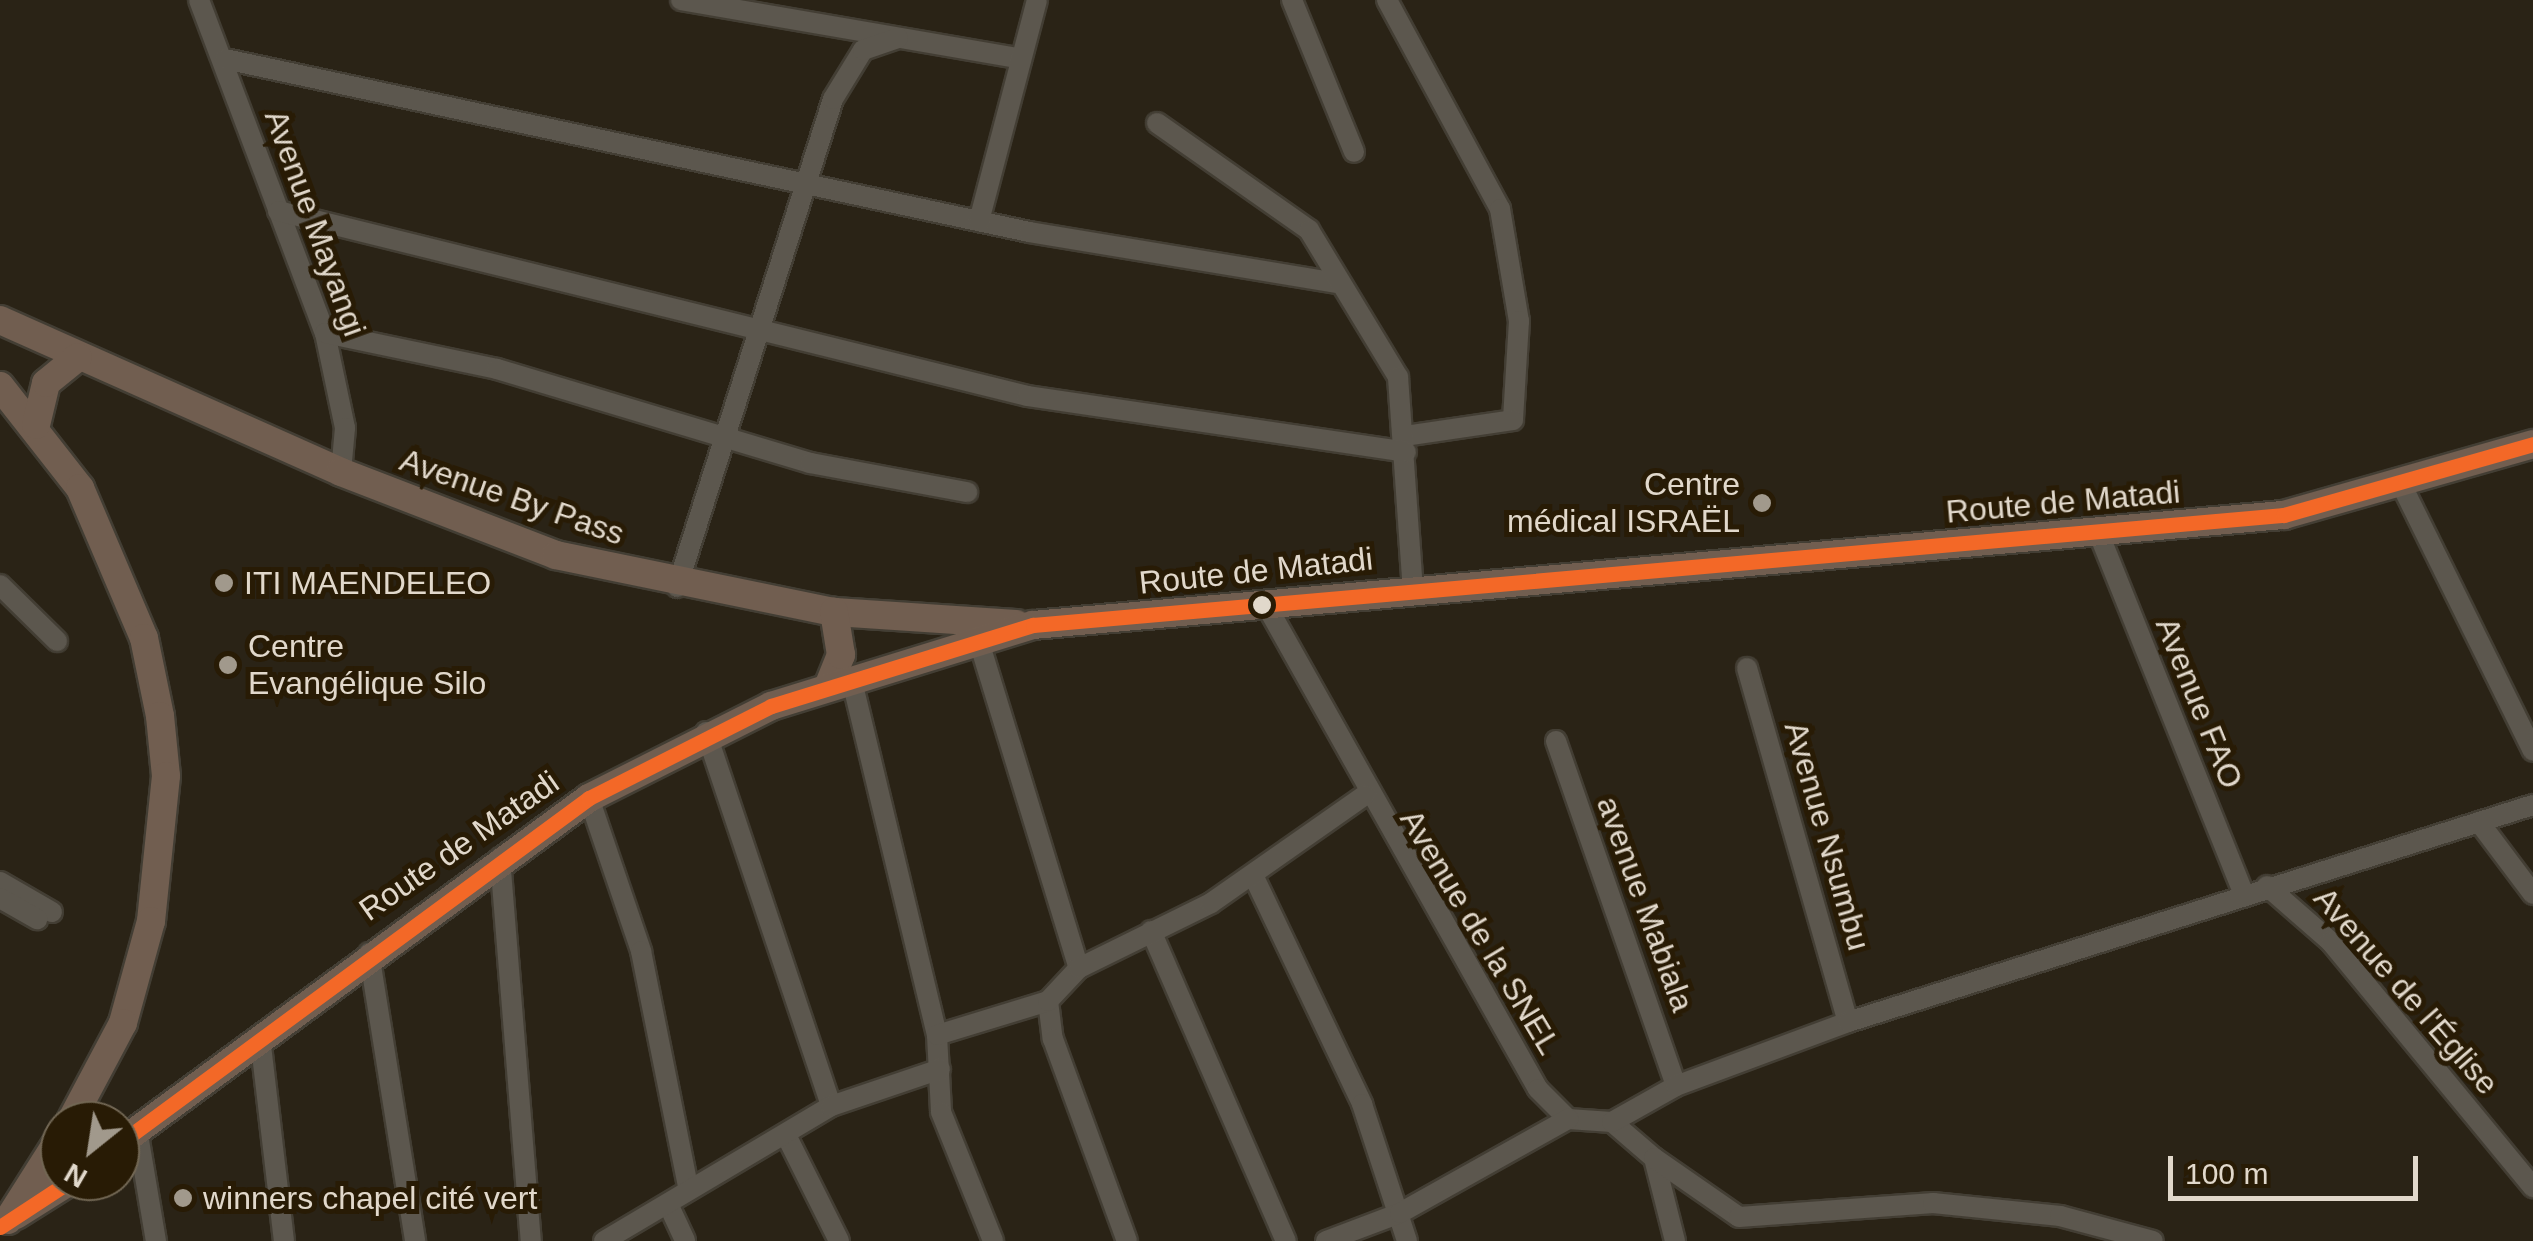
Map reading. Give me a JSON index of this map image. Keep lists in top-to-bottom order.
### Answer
{
  "streets": {
    "highway": ["Avenue By Pass", "Route de Matadi"],
    "street": [
      "Avenue Mayangi",
      "Avenue FAO",
      "Avenue Nsumbu",
      "avenue Mabiala",
      "Avenue de la SNEL",
      "Avenue de l'Église"
    ]
  },
  "crossings": [
    ["Avenue Mayangi", "Avenue By Pass"],
    ["Avenue By Pass", "Route de Matadi"],
    ["Route de Matadi", "Avenue FAO"],
    ["Route de Matadi", "Avenue de la SNEL"]
  ],
  "places": [
    "Centre médical ISRAËL",
    "ITI MAENDELEO",
    "Centre Evangélique Silo",
    "winners chapel cité vert"
  ],
  "scale_bar": "100 m",
  "north": "bottom left"
}
